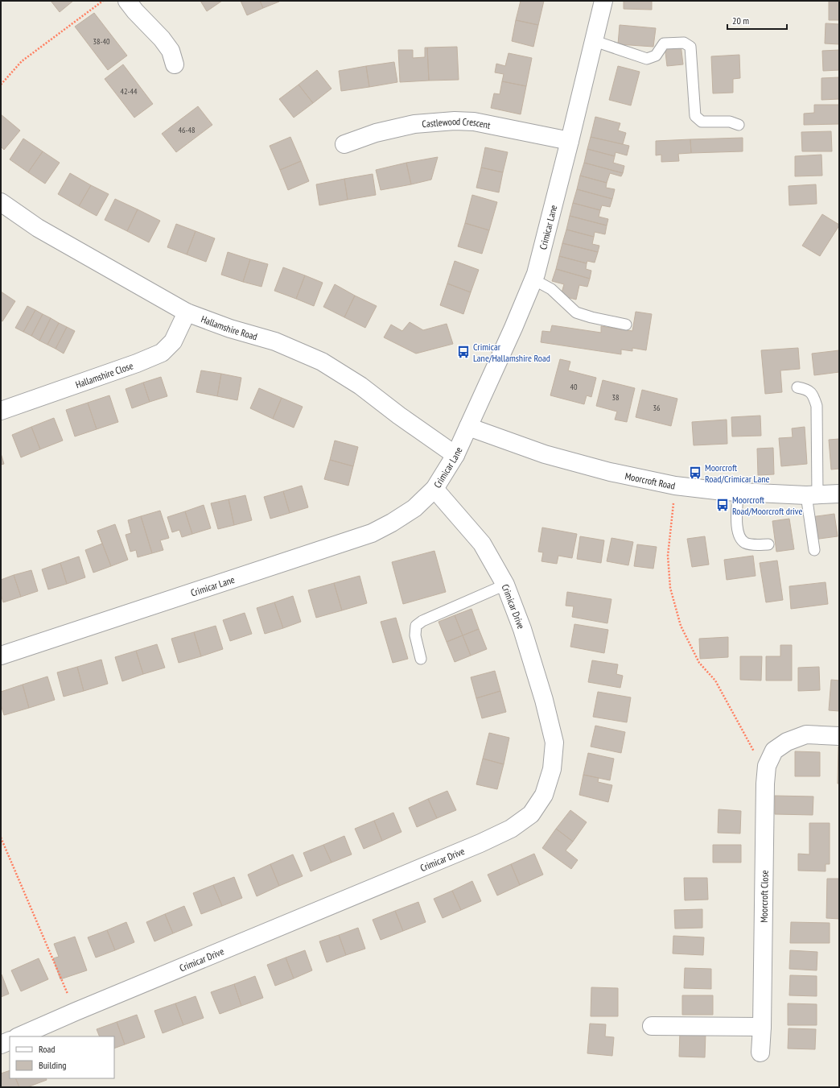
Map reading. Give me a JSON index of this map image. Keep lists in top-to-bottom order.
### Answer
{
  "streets": {
    "street": [
      "Castlewood Crescent",
      "Crimicar Lane",
      "Hallamshire Road",
      "Hallamshire Close",
      "Moorcroft Road",
      "Crimicar Drive",
      "Moorcroft Close"
    ]
  },
  "crossings": [
    ["Castlewood Crescent", "Crimicar Lane"],
    ["Crimicar Lane", "Hallamshire Road"],
    ["Crimicar Lane", "Moorcroft Road"],
    ["Crimicar Lane", "Crimicar Drive"],
    ["Hallamshire Road", "Hallamshire Close"]
  ],
  "places": {
    "bus stop": ["Crimicar Lane/Hallamshire Road", "Moorcroft Road/Crimicar Lane", "Moorcroft Road/Moorcroft drive"]
  },
  "house_numbers": [
    "38-40",
    "42-44",
    "46-48",
    "40",
    "38",
    "36"
  ],
  "legend": ["Road", "Building"],
  "scale_bar": "20 m"
}
